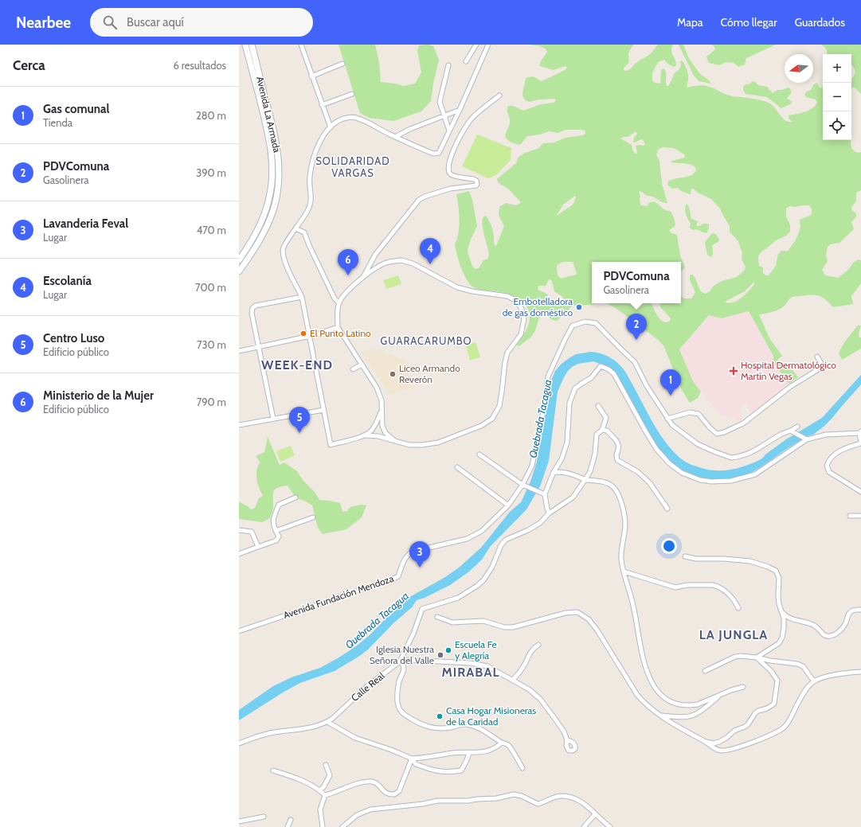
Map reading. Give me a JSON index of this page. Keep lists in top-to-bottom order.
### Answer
{
  "streets": {
    "main road": ["Avenida La Armada"],
    "street": ["Avenida Fundación Mendoza", "Calle Real"]
  },
  "districts": [
    "SOLIDARIDAD VARGAS",
    "GUARACARUMBO",
    "WEEK-END",
    "LA JUNGLA",
    "MIRABAL"
  ],
  "water": ["Quebrada Tacagua"],
  "places": {
    "other": [
      "Embotelladora de gas doméstico",
      "El Punto Latino",
      "Liceo Armando Reverón",
      "Escuela Fe y Alegría",
      "Iglesia Nuestra Señora del Valle",
      "Casa Hogar Misioneras de la Caridad"
    ],
    "health": ["Hospital Dermatológico Martín Vegas"]
  },
  "north": "left",
  "page": {
    "header": "Nearbee",
    "search": "Buscar aquí",
    "nav": ["Mapa", "Cómo llegar", "Guardados"],
    "heading": ["Cerca", "6 resultados"],
    "map_buttons": ["+", "−"],
    "list": [
      {
        "mark": "1",
        "name": "Gas comunal",
        "note": "Tienda",
        "value": "280 m"
      },
      {
        "mark": "2",
        "name": "PDVComuna",
        "note": "Gasolinera",
        "value": "390 m"
      },
      {
        "mark": "3",
        "name": "Lavanderia Feval",
        "note": "Lugar",
        "value": "470 m"
      },
      {
        "mark": "4",
        "name": "Escolanía",
        "note": "Lugar",
        "value": "700 m"
      },
      {
        "mark": "5",
        "name": "Centro Luso",
        "note": "Edificio público",
        "value": "730 m"
      },
      {
        "mark": "6",
        "name": "Ministerio de la Mujer",
        "note": "Edificio público",
        "value": "790 m"
      }
    ],
    "pins": [
      "4",
      "6",
      "2",
      "1",
      "5",
      "3"
    ],
    "popup": ["PDVComuna", "Gasolinera"]
  }
}
